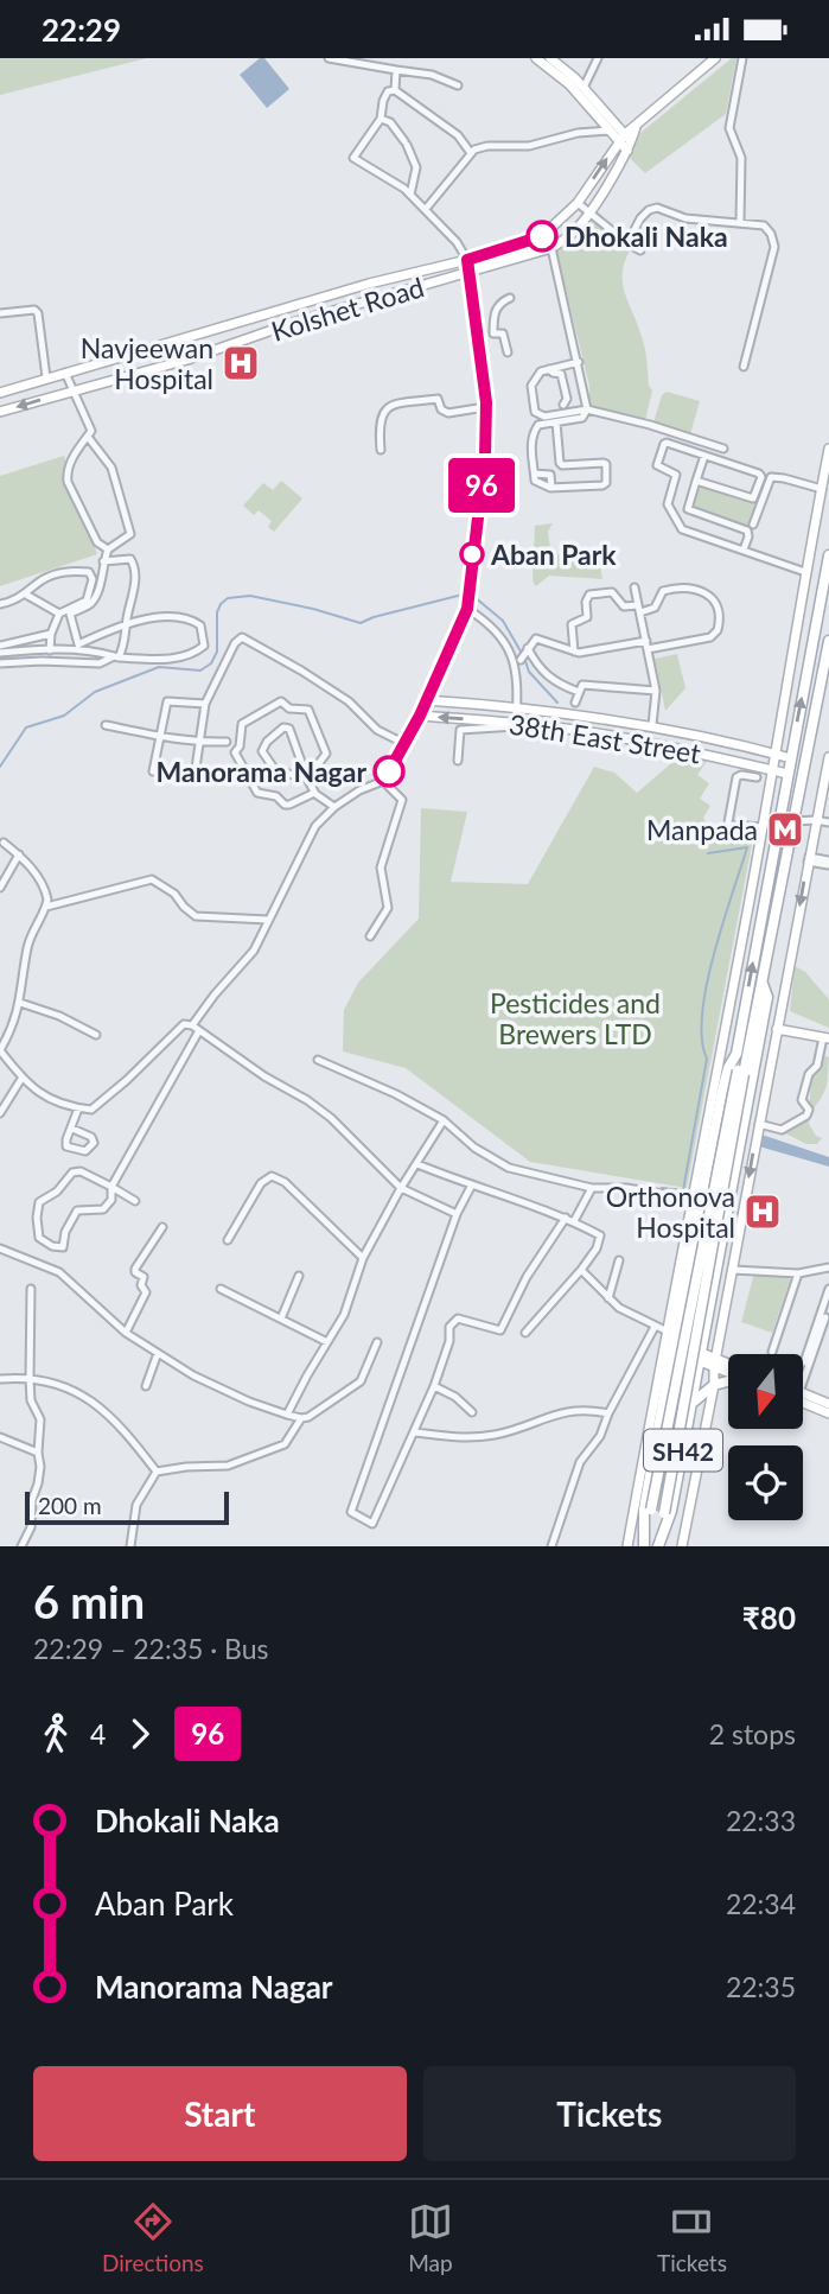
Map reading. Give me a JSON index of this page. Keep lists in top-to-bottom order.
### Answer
{
  "streets": {
    "main road": ["SH42"],
    "street": ["Kolshet Road", "38th East Street"]
  },
  "crossings": [
    ["38th East Street", "SH42"]
  ],
  "parks": ["Pesticides and Brewers LTD"],
  "places": {
    "other": ["Dhokali Naka", "Aban Park", "Manorama Nagar"],
    "hospital": ["Navjeewan Hospital", "Orthonova Hospital"],
    "metro station": ["Manpada"]
  },
  "lines": ["bus line 96"],
  "scale_bar": "200 m",
  "north": "bottom",
  "page": {
    "status": "22:29",
    "on_map": "96",
    "scale": "200 m",
    "heading": ["6 min", "22:29 – 22:35 · Bus", "₹80"],
    "legs": ["4", "96", "2 stops"],
    "list": [
      {
        "name": "Dhokali Naka",
        "value": "22:33"
      },
      {
        "name": "Aban Park",
        "value": "22:34"
      },
      {
        "name": "Manorama Nagar",
        "value": "22:35"
      }
    ],
    "buttons": ["Start", "Tickets"],
    "tabs": ["Directions", "Map", "Tickets"]
  }
}
